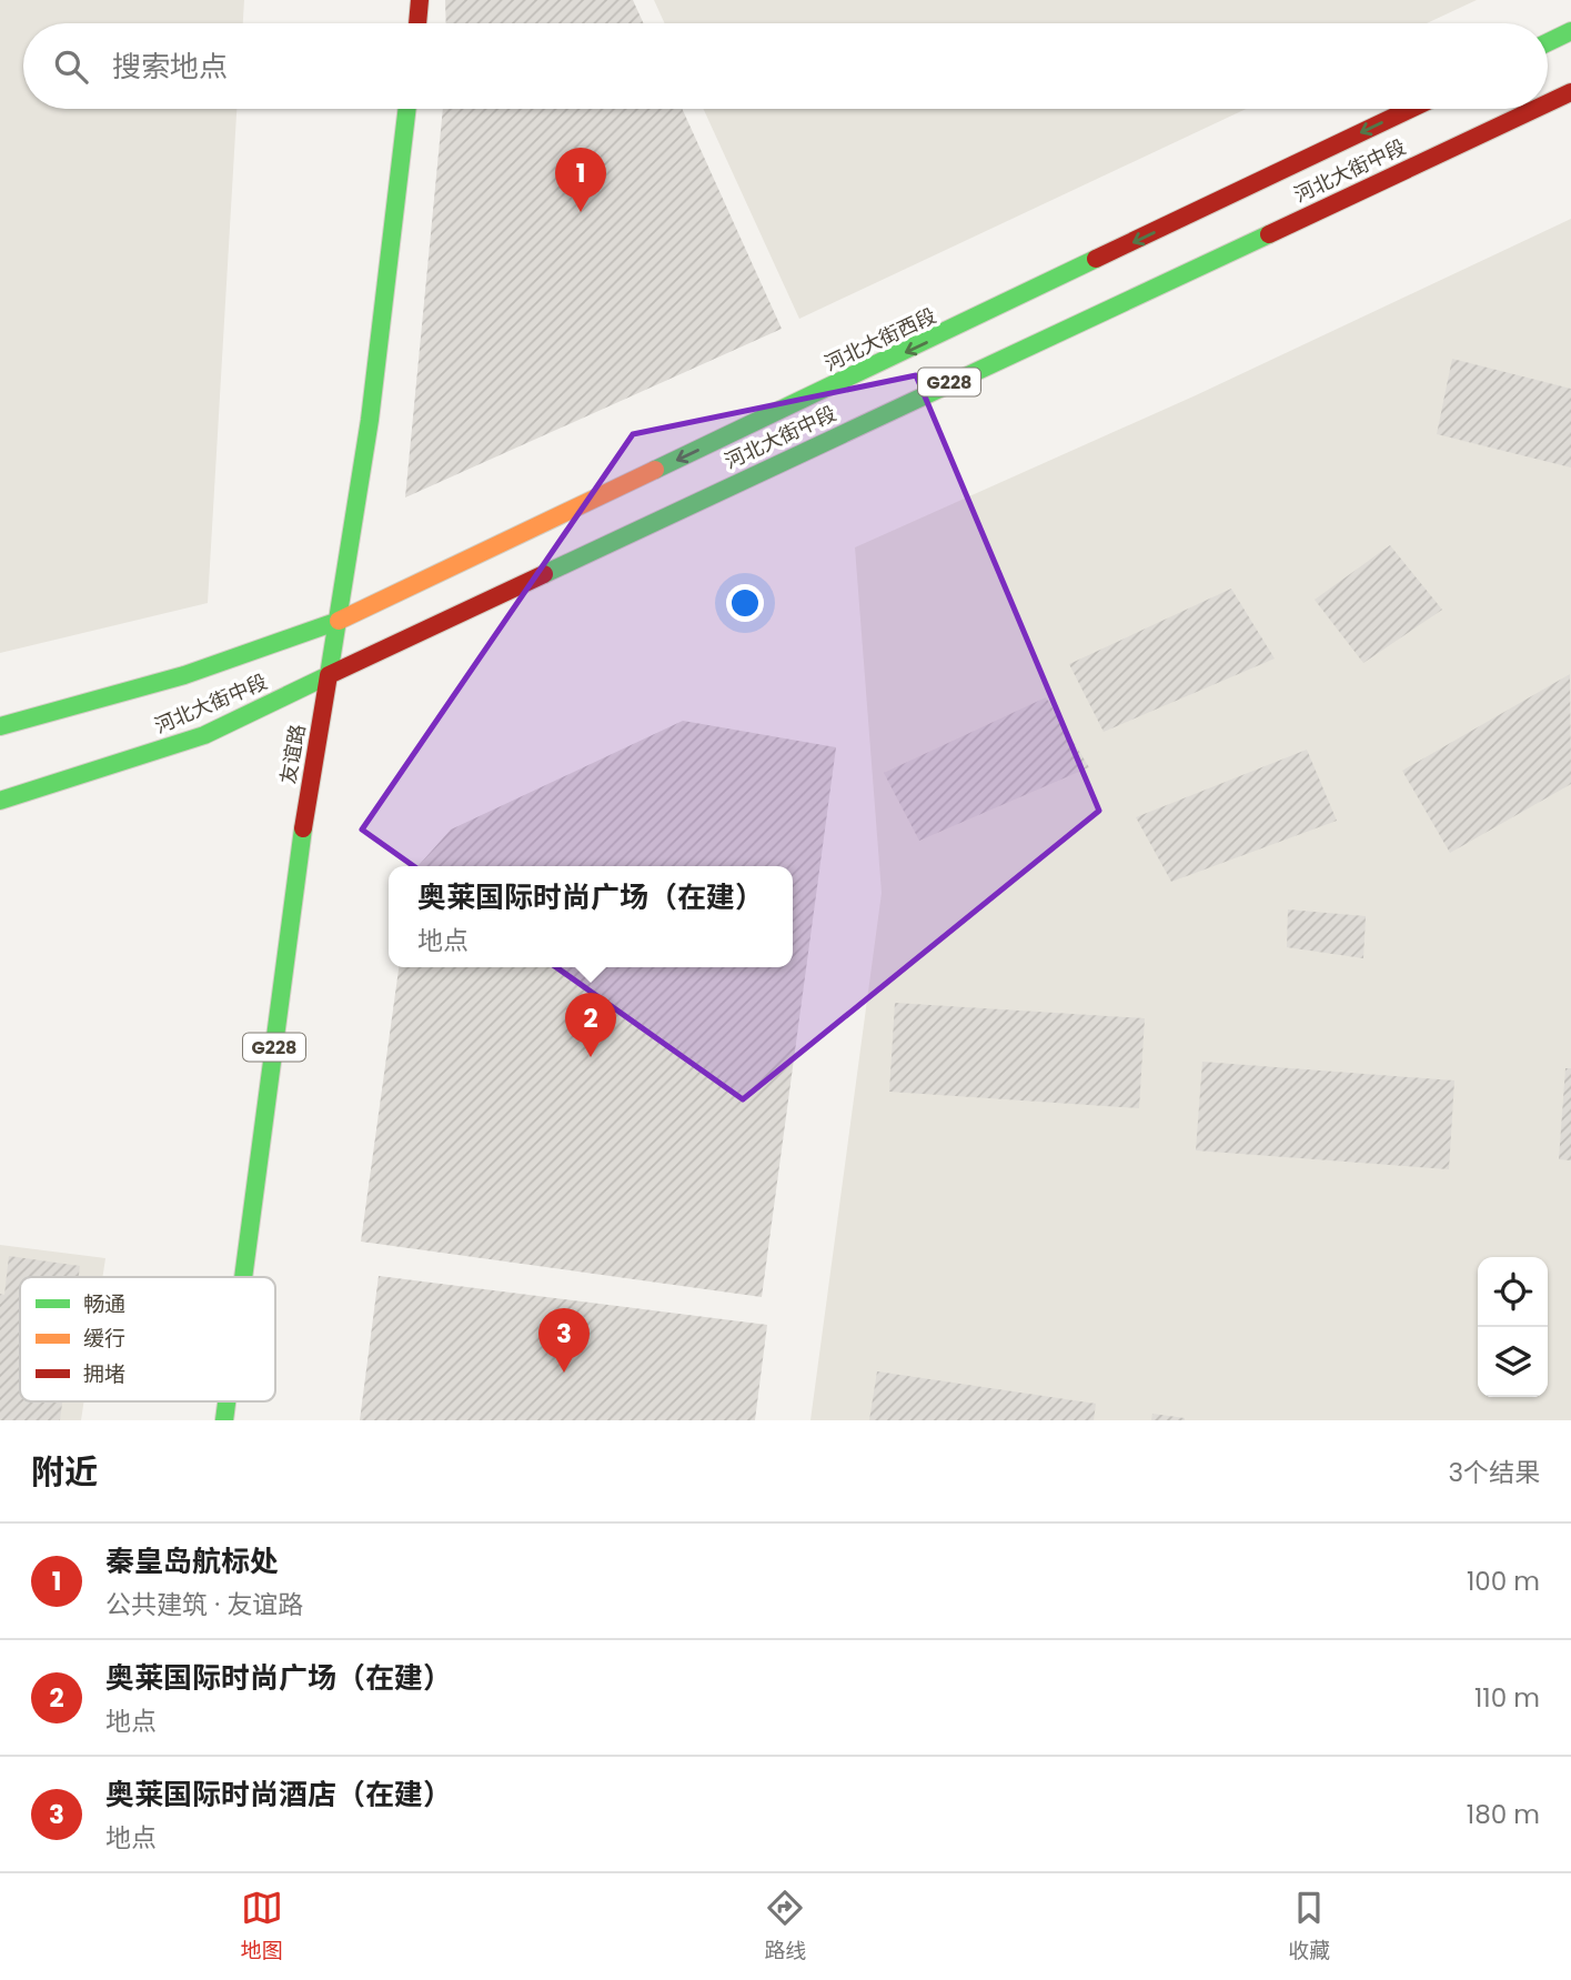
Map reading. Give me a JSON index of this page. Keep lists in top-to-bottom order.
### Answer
{
  "streets": {
    "main road": [
      "河北大街中段",
      "河北大街西段",
      "G228",
      "友谊路"
    ]
  },
  "crossings": [
    ["河北大街中段", "友谊路"],
    ["河北大街西段", "友谊路"]
  ],
  "one_way": ["河北大街西段"],
  "legend": ["畅通", "缓行", "拥堵"],
  "page": {
    "search": "搜索地点",
    "pins": ["1", "2", "3"],
    "popup": ["奥莱国际时尚广场（在建）", "地点"],
    "heading": ["附近", "3个结果"],
    "list": [
      {
        "mark": "1",
        "name": "秦皇岛航标处",
        "note": "公共建筑 · 友谊路",
        "value": "100 m"
      },
      {
        "mark": "2",
        "name": "奥莱国际时尚广场（在建）",
        "note": "地点",
        "value": "110 m"
      },
      {
        "mark": "3",
        "name": "奥莱国际时尚酒店（在建）",
        "note": "地点",
        "value": "180 m"
      }
    ],
    "nav": ["地图", "路线", "收藏"]
  }
}
